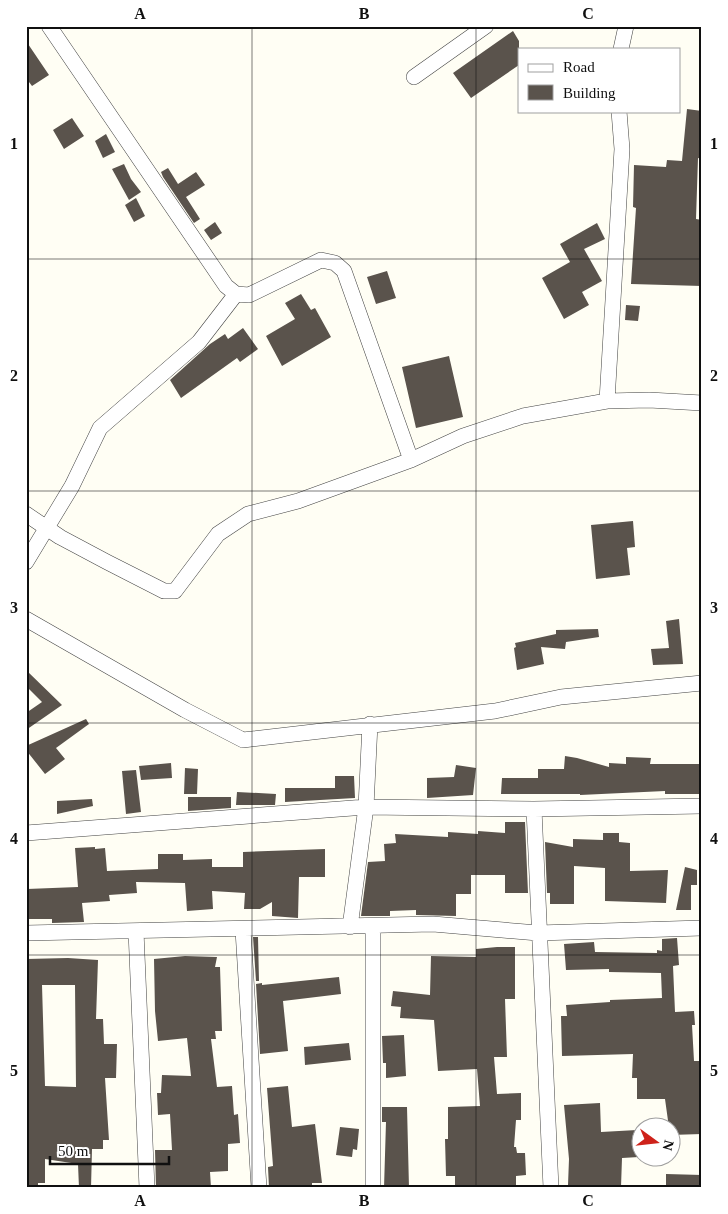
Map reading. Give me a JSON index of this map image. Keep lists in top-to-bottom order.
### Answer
{
  "legend": ["Road", "Building"],
  "scale_bar": "50 m",
  "north": "right",
  "grid": {
    "columns": ["A", "B", "C"],
    "rows": [
      "1",
      "2",
      "3",
      "4",
      "5"
    ]
  }
}
